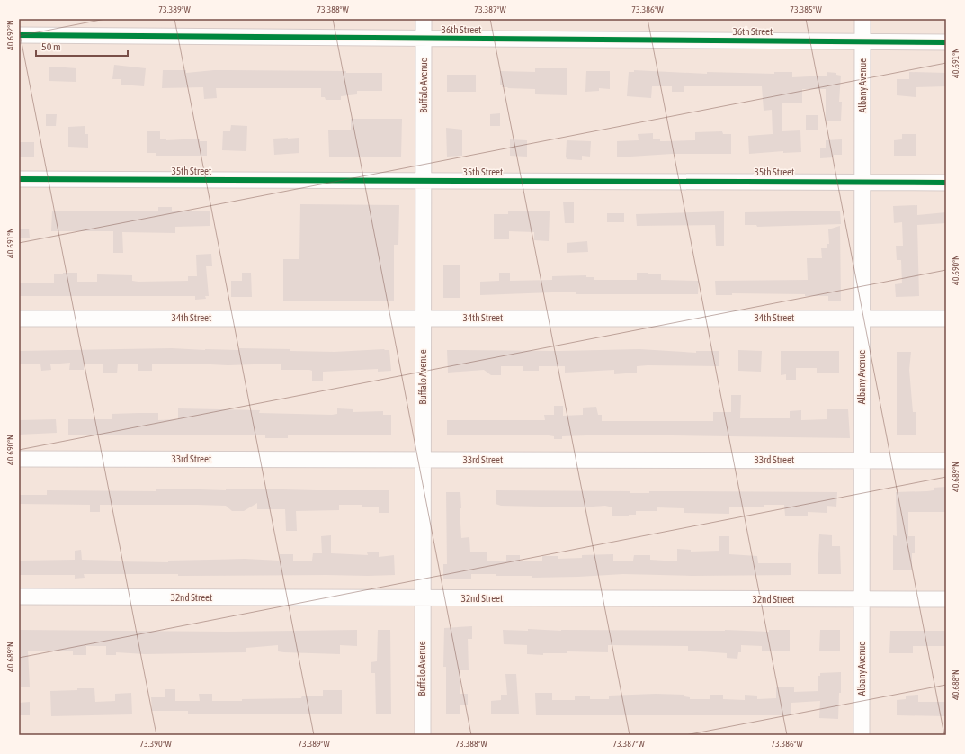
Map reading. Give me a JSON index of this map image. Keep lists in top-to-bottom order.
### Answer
{
  "streets": {
    "street": [
      "36th Street",
      "Buffalo Avenue",
      "Albany Avenue",
      "35th Street",
      "34th Street",
      "33rd Street",
      "32nd Street"
    ]
  },
  "crossings": [
    ["36th Street", "Buffalo Avenue"],
    ["36th Street", "Albany Avenue"],
    ["Buffalo Avenue", "35th Street"],
    ["Buffalo Avenue", "34th Street"],
    ["Buffalo Avenue", "33rd Street"],
    ["Buffalo Avenue", "32nd Street"],
    ["Albany Avenue", "35th Street"],
    ["Albany Avenue", "34th Street"],
    ["Albany Avenue", "33rd Street"],
    ["Albany Avenue", "32nd Street"]
  ],
  "scale_bar": "50 m",
  "coordinates": [
    "73.389°W",
    "73.388°W",
    "73.387°W",
    "73.386°W",
    "73.385°W",
    "40.692°N",
    "40.691°N",
    "40.690°N",
    "40.689°N",
    "40.688°N",
    "73.390°W"
  ]
}
